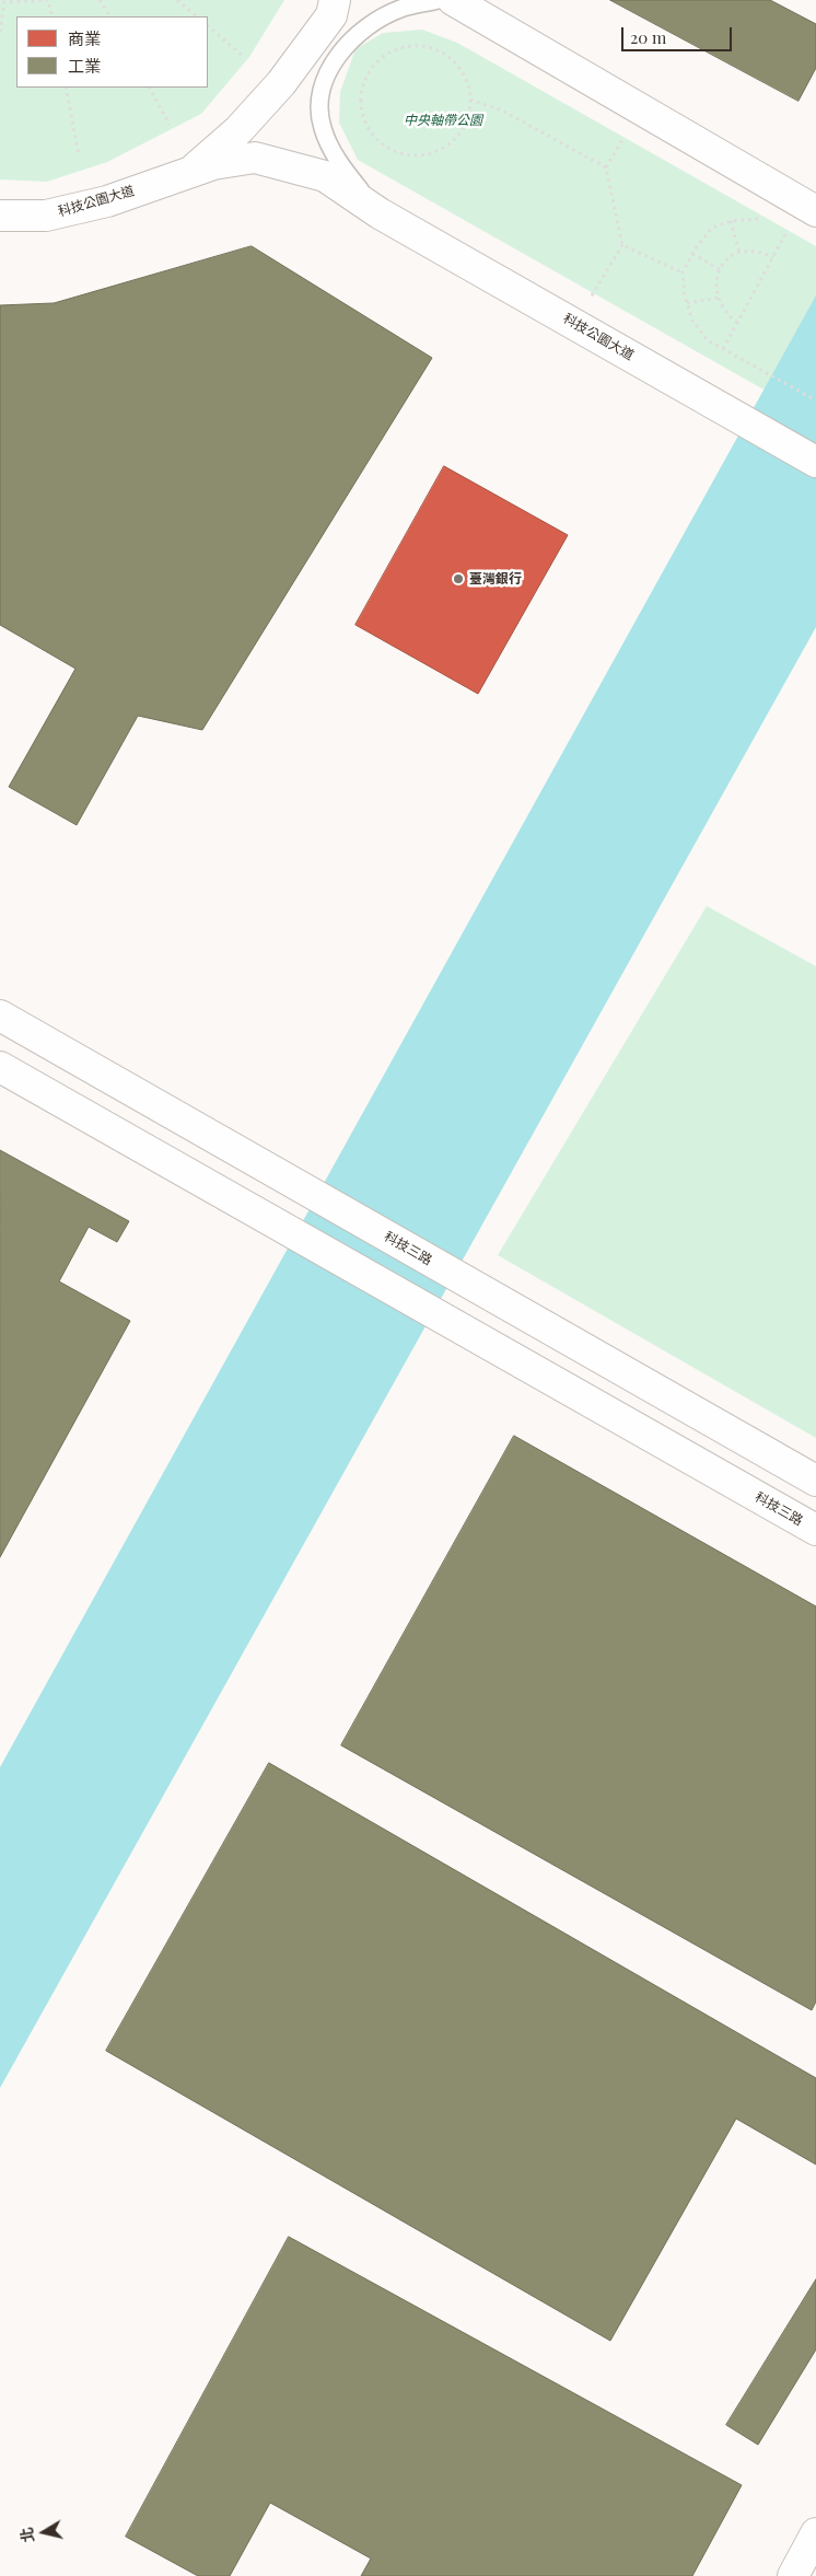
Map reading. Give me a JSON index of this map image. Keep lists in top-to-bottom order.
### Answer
{
  "streets": {
    "street": ["科技公園大道", "科技三路"]
  },
  "parks": ["中央軸帶公園"],
  "places": ["臺灣銀行"],
  "legend": ["商業", "工業"],
  "scale_bar": "20 m",
  "north": "left"
}
